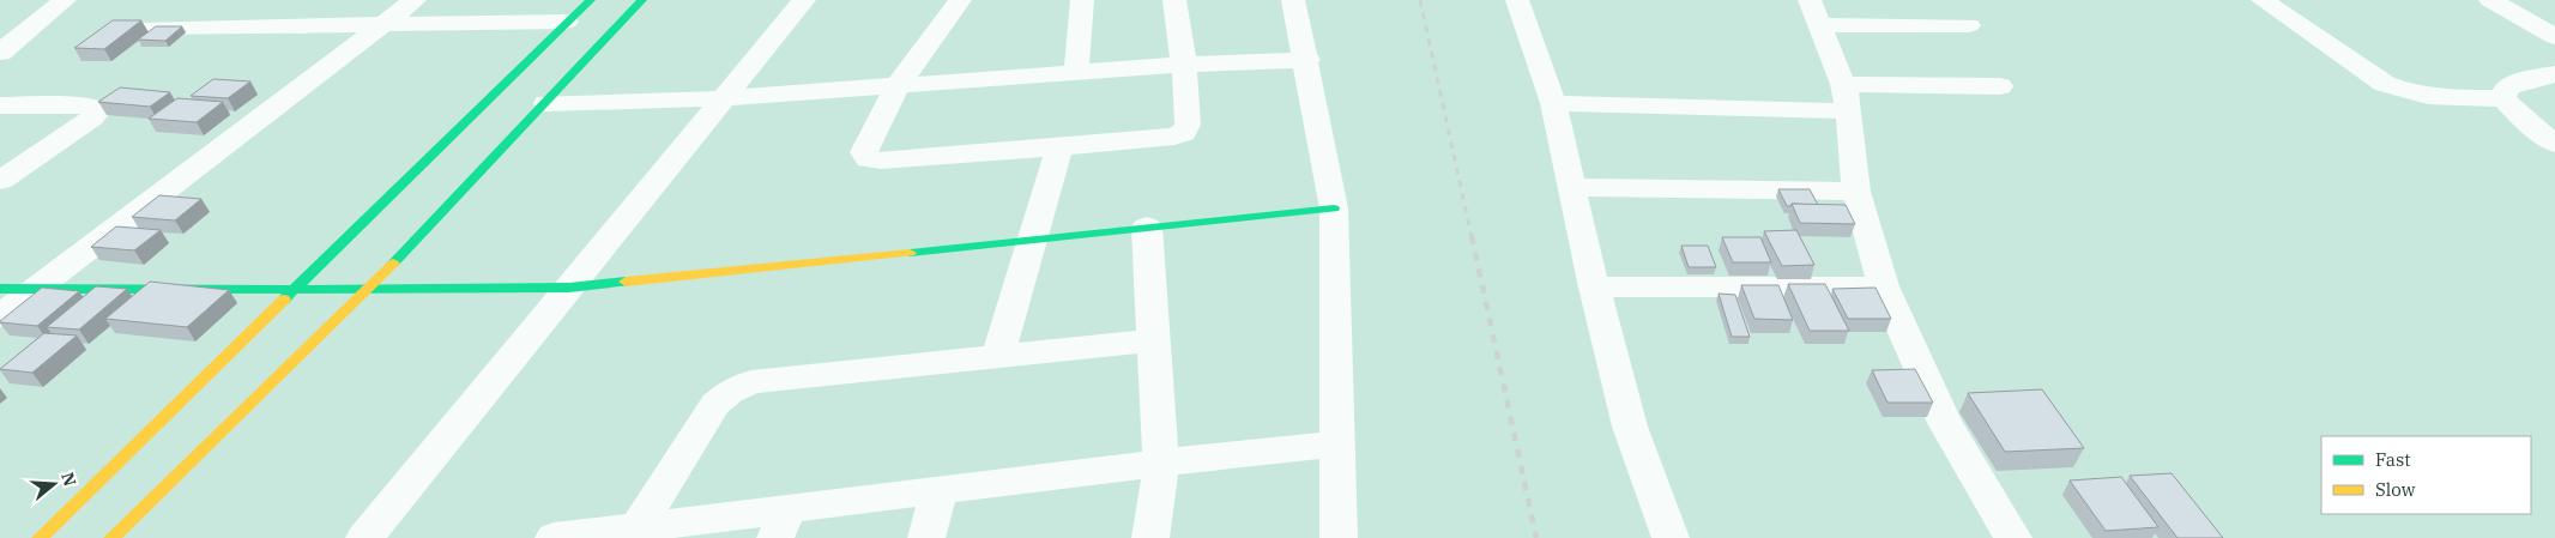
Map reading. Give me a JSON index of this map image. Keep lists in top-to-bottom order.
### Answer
{
  "legend": ["Fast", "Slow"],
  "north": "right"
}
